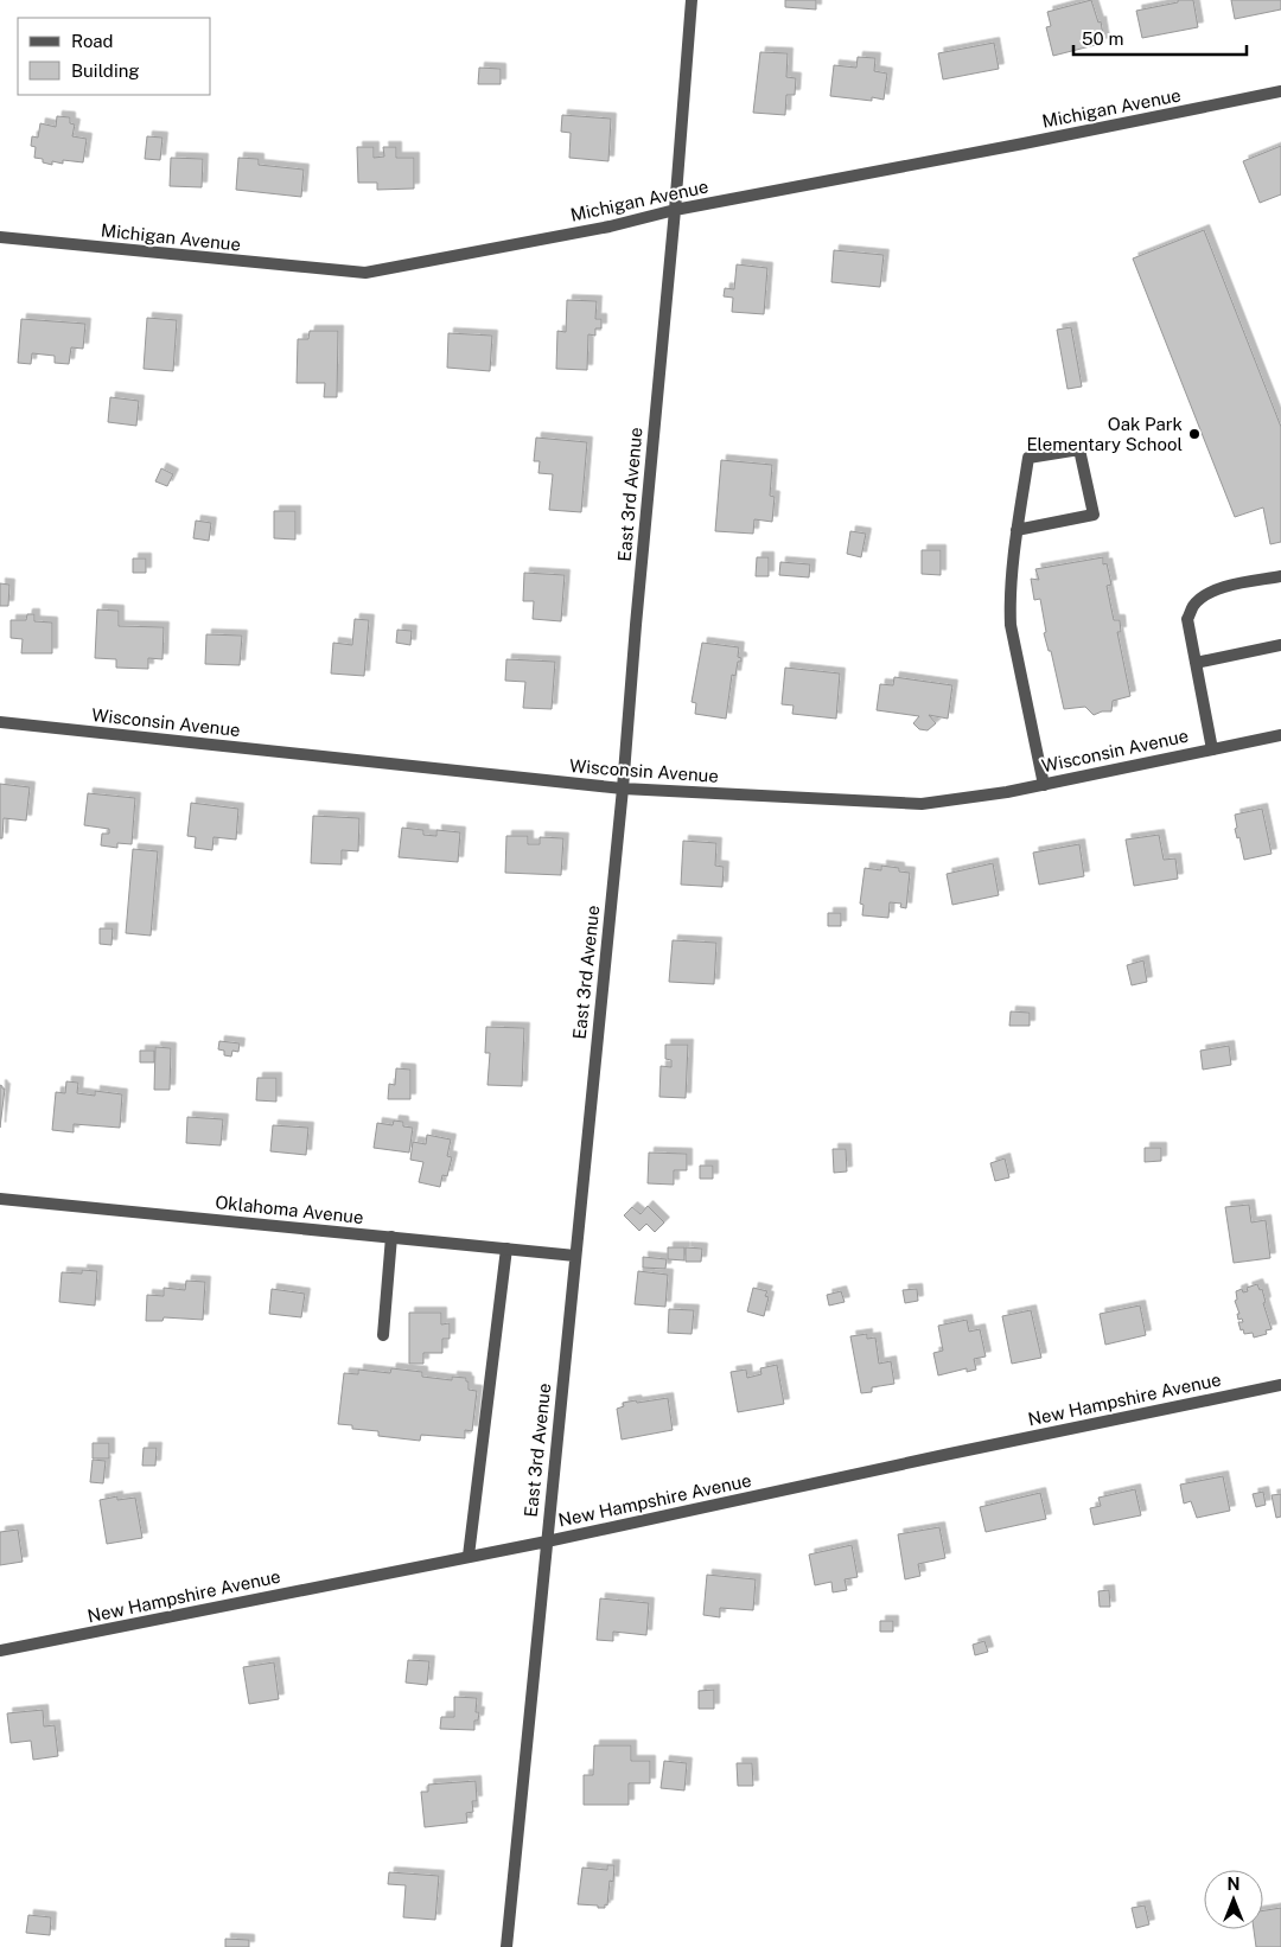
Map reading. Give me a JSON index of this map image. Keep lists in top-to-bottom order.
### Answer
{
  "streets": {
    "street": [
      "Michigan Avenue",
      "East 3rd Avenue",
      "Wisconsin Avenue",
      "Oklahoma Avenue",
      "New Hampshire Avenue"
    ]
  },
  "crossings": [
    ["Michigan Avenue", "East 3rd Avenue"],
    ["East 3rd Avenue", "Wisconsin Avenue"],
    ["East 3rd Avenue", "Oklahoma Avenue"],
    ["East 3rd Avenue", "New Hampshire Avenue"]
  ],
  "places": ["Oak Park Elementary School"],
  "legend": ["Road", "Building"],
  "scale_bar": "50 m",
  "north": "top"
}
